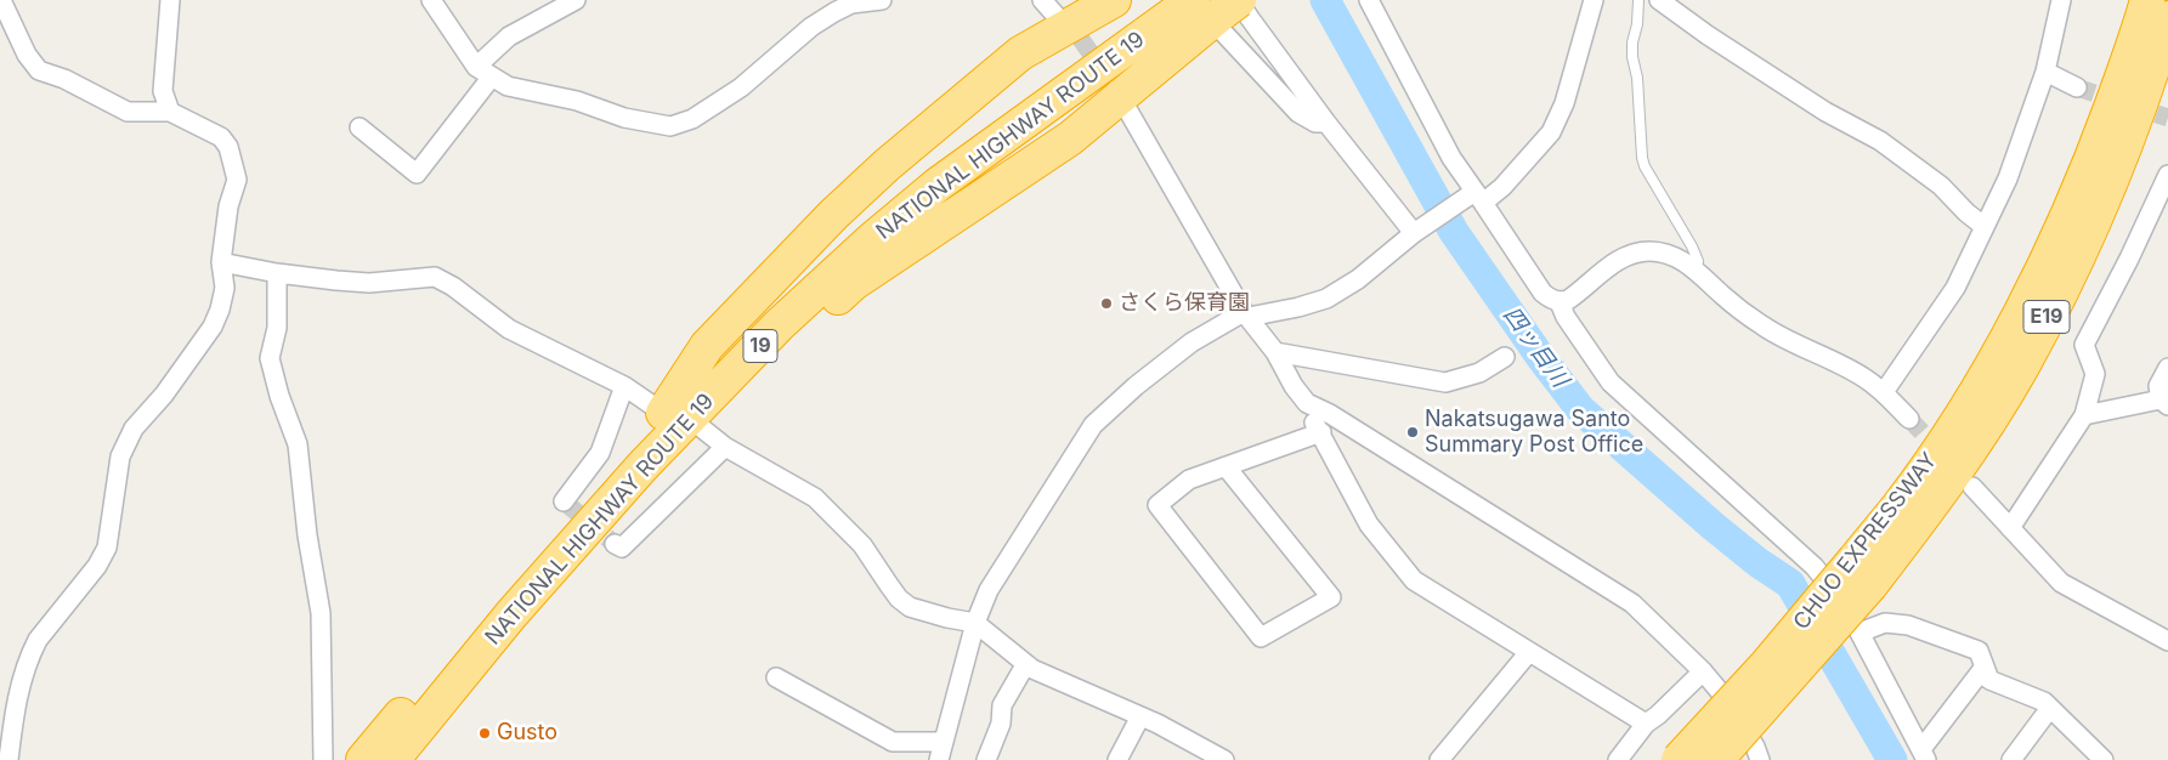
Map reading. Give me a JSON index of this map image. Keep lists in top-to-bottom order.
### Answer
{
  "streets": {
    "highway": [
      "NATIONAL HIGHWAY ROUTE 19",
      "E19",
      "19",
      "CHUO EXPRESSWAY"
    ]
  },
  "crossings": [
    ["NATIONAL HIGHWAY ROUTE 19", "19"]
  ],
  "water": ["四ッ目川"],
  "places": ["さくら保育園", "Nakatsugawa Santo Summary Post Office", "Gusto"]
}
